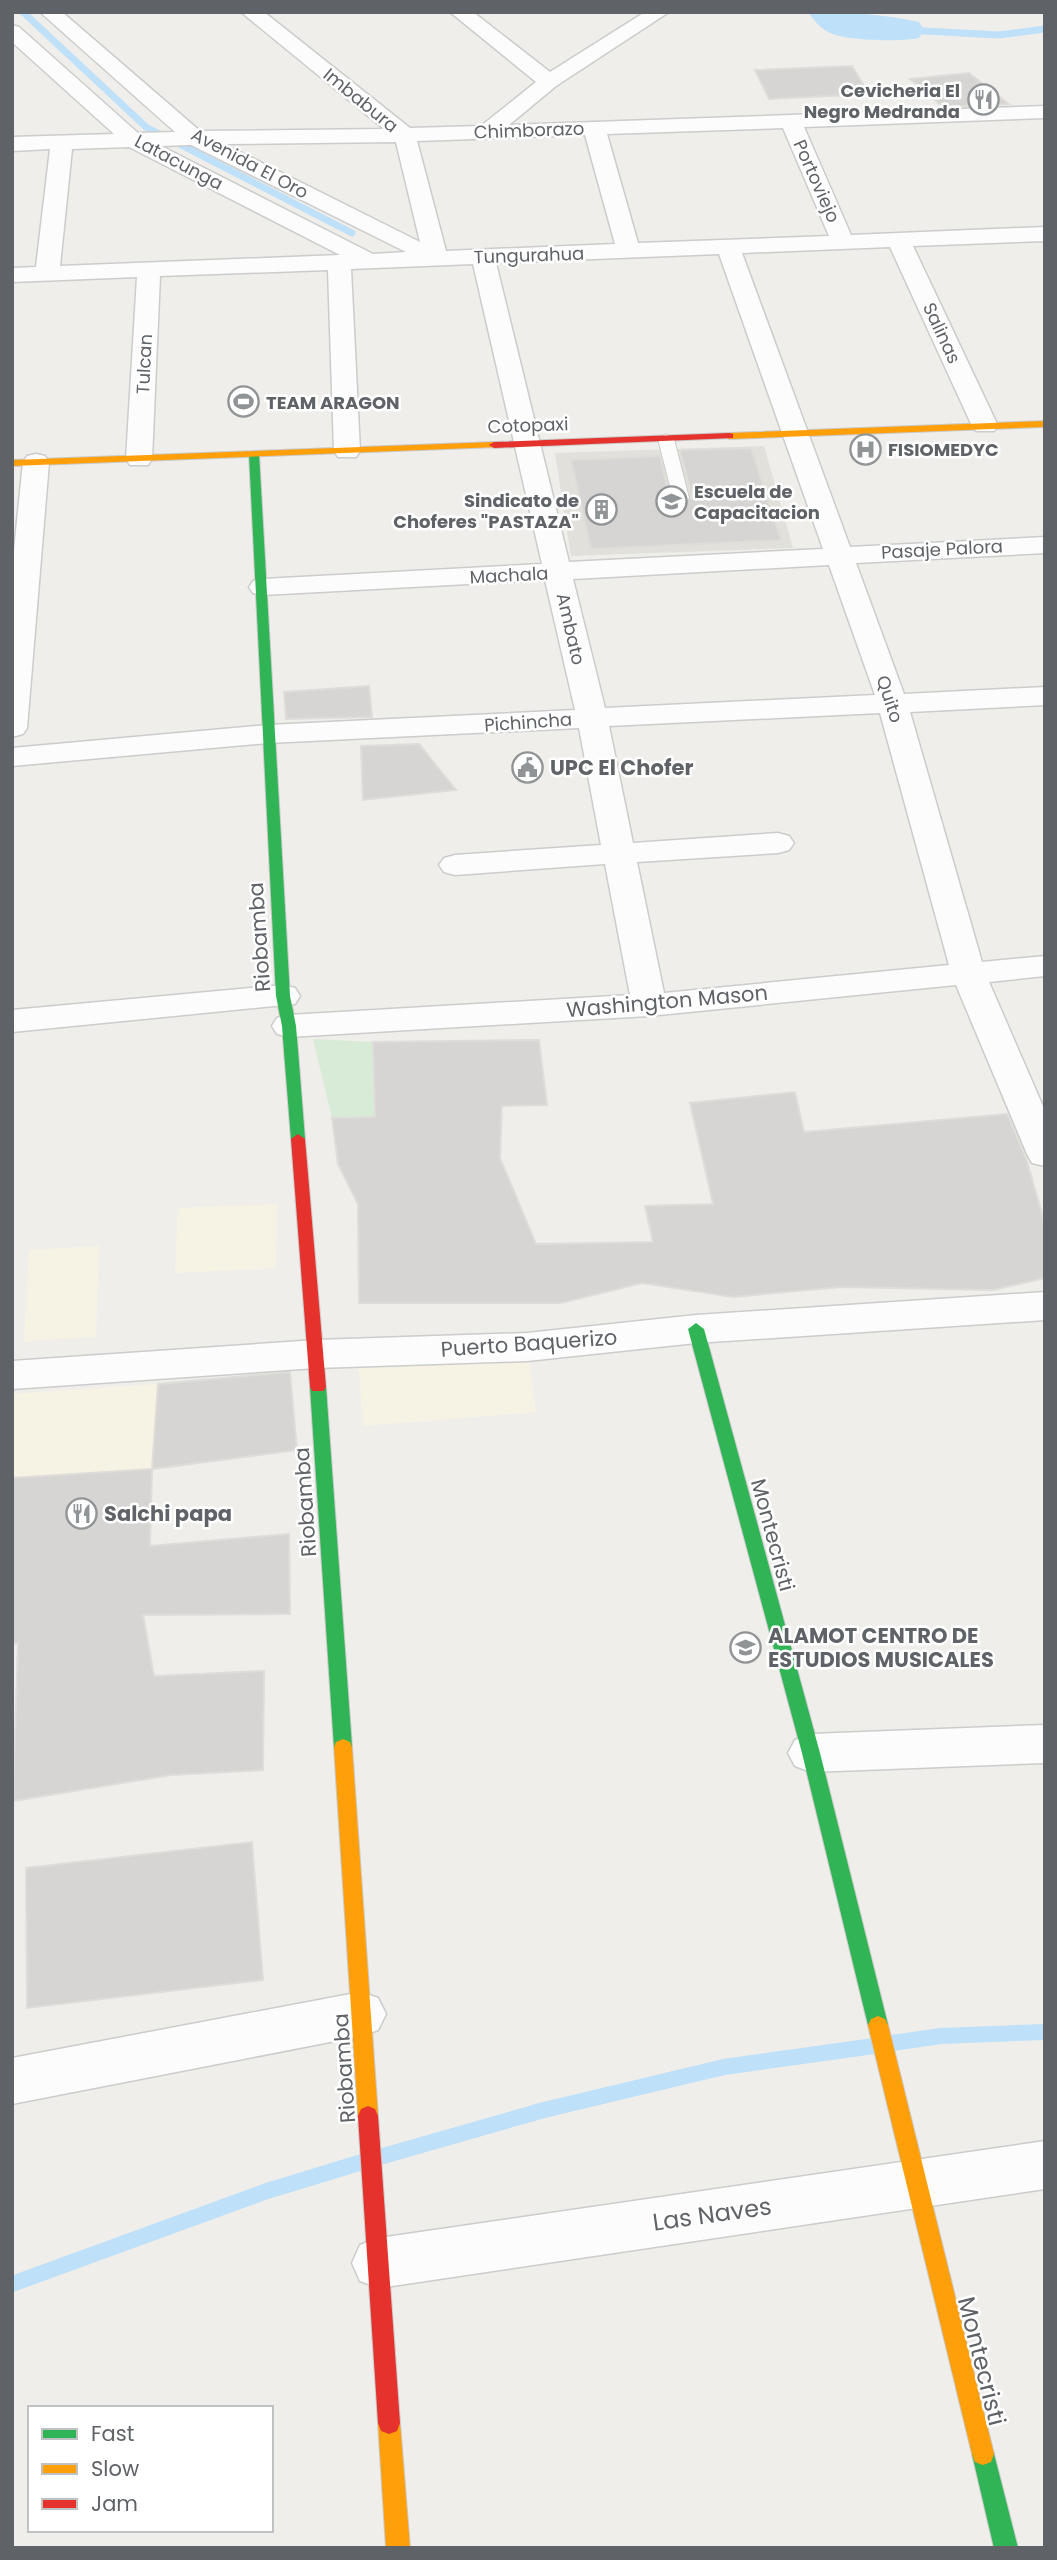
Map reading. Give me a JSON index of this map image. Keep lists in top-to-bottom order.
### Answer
{
  "streets": {
    "street": [
      "Imbabura",
      "Chimborazo",
      "Latacunga",
      "Avenida El Oro",
      "Portoviejo",
      "Tungurahua",
      "Salinas",
      "Tulcan",
      "Cotopaxi",
      "Pasaje Palora",
      "Machala",
      "Ambato",
      "Quito",
      "Pichincha",
      "Riobamba",
      "Washington Mason",
      "Puerto Baquerizo",
      "Montecristi",
      "Las Naves"
    ]
  },
  "crossings": [
    ["Imbabura", "Chimborazo"],
    ["Imbabura", "Avenida El Oro"],
    ["Imbabura", "Tungurahua"],
    ["Chimborazo", "Latacunga"],
    ["Chimborazo", "Avenida El Oro"],
    ["Chimborazo", "Portoviejo"],
    ["Latacunga", "Tungurahua"],
    ["Avenida El Oro", "Tungurahua"],
    ["Portoviejo", "Tungurahua"],
    ["Tungurahua", "Salinas"],
    ["Tungurahua", "Tulcan"],
    ["Tungurahua", "Ambato"],
    ["Tungurahua", "Quito"],
    ["Salinas", "Cotopaxi"],
    ["Tulcan", "Cotopaxi"],
    ["Cotopaxi", "Ambato"],
    ["Cotopaxi", "Quito"],
    ["Cotopaxi", "Riobamba"],
    ["Pasaje Palora", "Machala"],
    ["Pasaje Palora", "Quito"],
    ["Machala", "Ambato"],
    ["Machala", "Quito"],
    ["Machala", "Riobamba"],
    ["Ambato", "Pichincha"],
    ["Ambato", "Washington Mason"],
    ["Quito", "Pichincha"],
    ["Quito", "Washington Mason"],
    ["Pichincha", "Riobamba"],
    ["Riobamba", "Washington Mason"],
    ["Riobamba", "Puerto Baquerizo"],
    ["Riobamba", "Las Naves"],
    ["Puerto Baquerizo", "Montecristi"],
    ["Montecristi", "Las Naves"]
  ],
  "places": {
    "restaurant": ["Cevicheria El Negro Medranda", "Salchi papa"],
    "sports": ["TEAM ARAGON"],
    "hospital": ["FISIOMEDYC"],
    "school or university": ["Escuela de Capacitacion", "ALAMOT CENTRO DE ESTUDIOS MUSICALES"],
    "building": ["Sindicato de Choferes \"PASTAZA\""],
    "public building": ["UPC El Chofer"]
  },
  "legend": ["Fast", "Slow", "Jam"]
}
